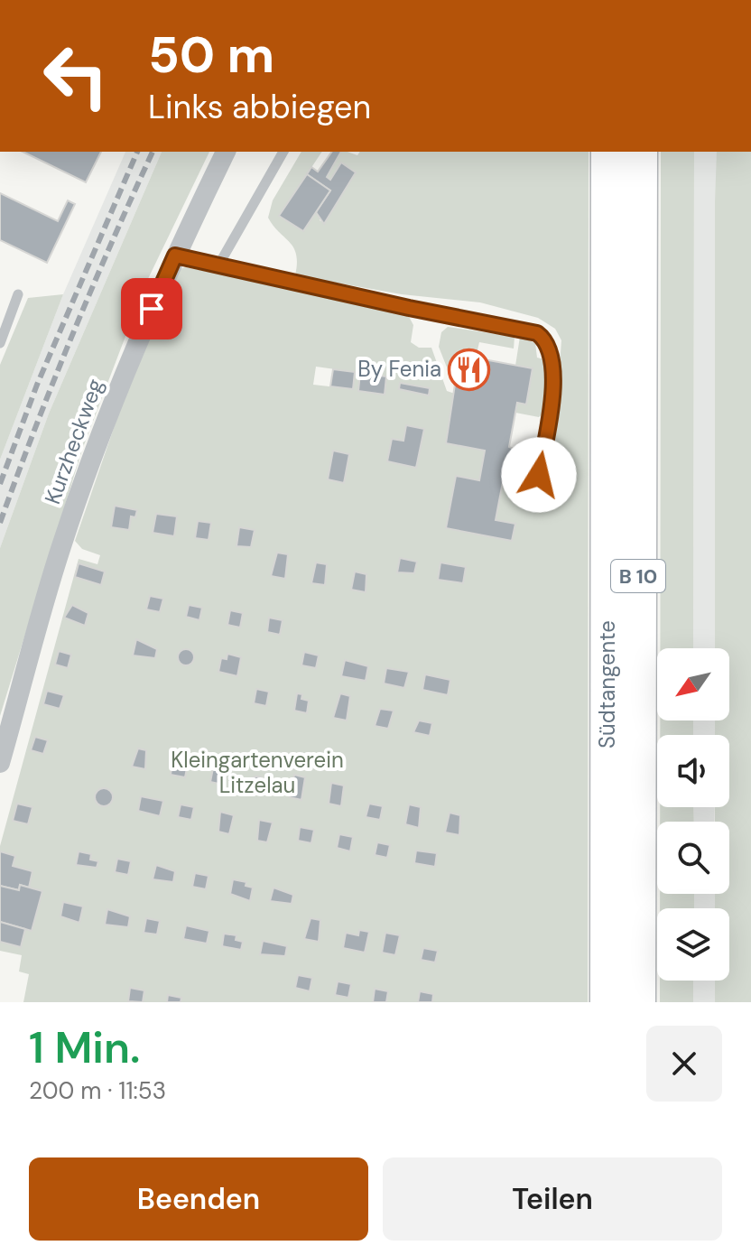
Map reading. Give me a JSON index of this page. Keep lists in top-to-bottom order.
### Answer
{
  "streets": {
    "highway": ["B 10", "Südtangente"],
    "street": ["Kurzheckweg"]
  },
  "parks": ["Kleingartenverein Litzelau"],
  "places": {
    "restaurant": ["By Fenia"]
  },
  "north": "bottom left",
  "page": {
    "turn": ["50 m", "Links abbiegen"],
    "heading": ["1 Min.", "200 m · 11:53"],
    "buttons": ["Beenden", "Teilen"]
  }
}
